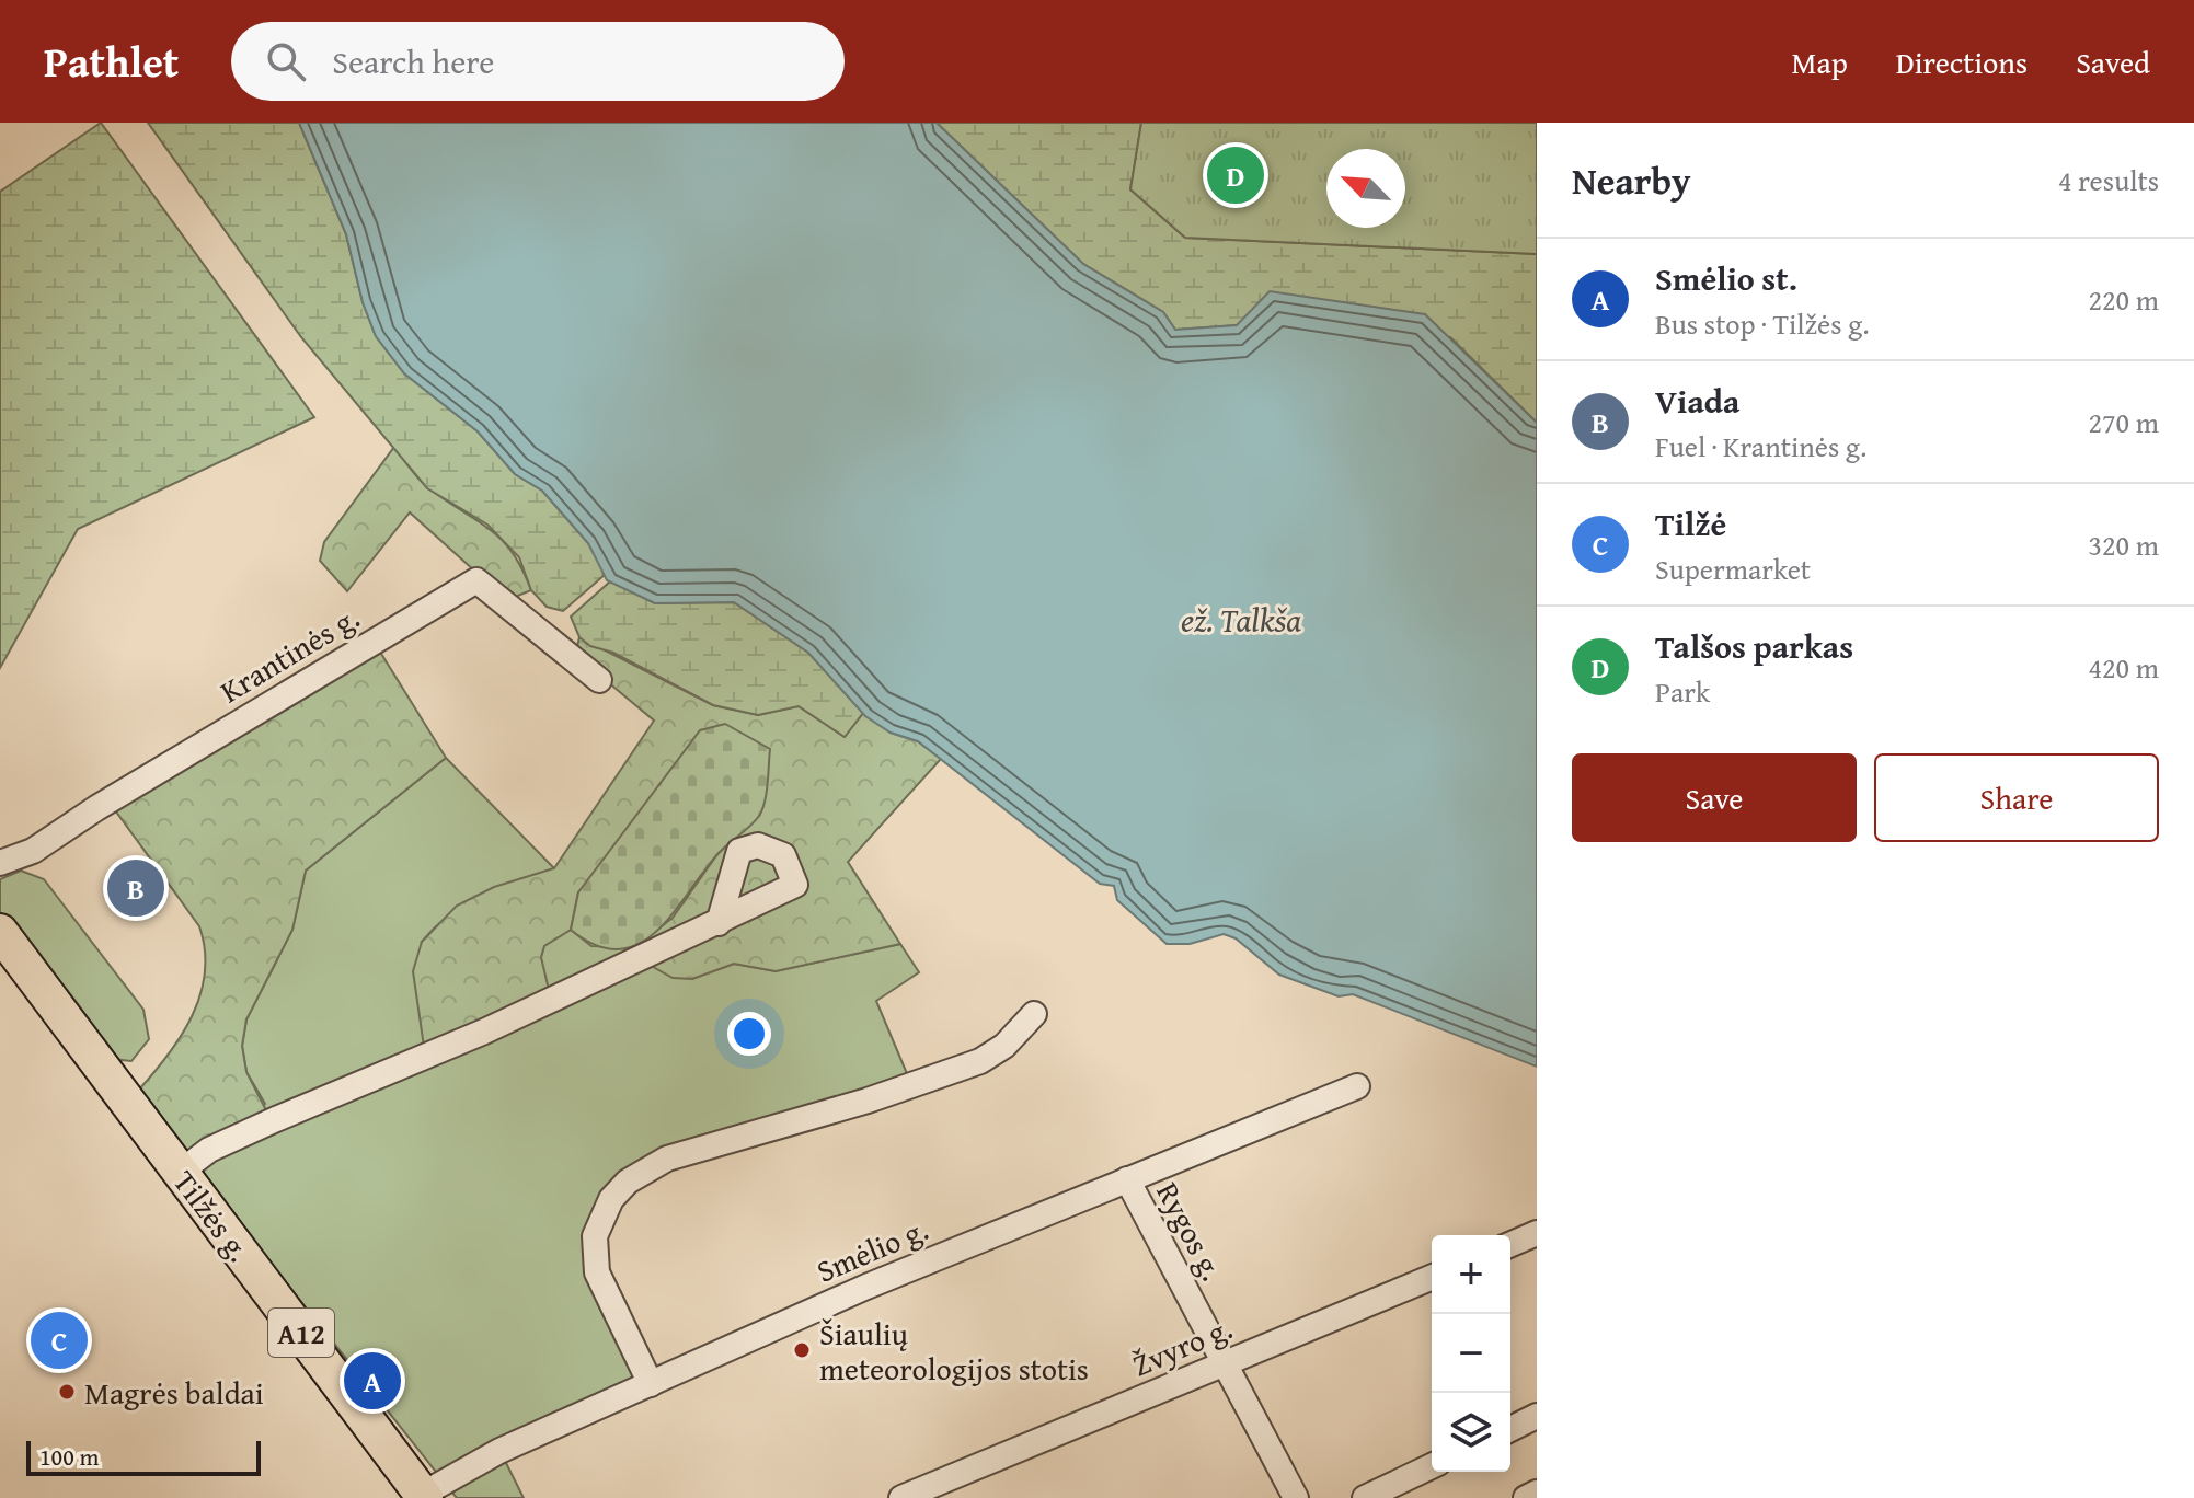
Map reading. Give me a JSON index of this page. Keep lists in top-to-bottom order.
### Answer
{
  "streets": {
    "highway": ["Tilžės g.", "A12"],
    "street": [
      "Krantinės g.",
      "Rygos g.",
      "Smėlio g.",
      "Žvyro g."
    ]
  },
  "crossings": [
    ["Tilžės g.", "Smėlio g."],
    ["Rygos g.", "Smėlio g."],
    ["Rygos g.", "Žvyro g."]
  ],
  "water": ["ež. Talkša"],
  "places": ["Šiaulių meteorologijos stotis", "Magrės baldai"],
  "scale_bar": "100 m",
  "north": "top left",
  "page": {
    "header": "Pathlet",
    "search": "Search here",
    "nav": ["Map", "Directions", "Saved"],
    "heading": ["Nearby", "4 results"],
    "pins": [
      "D",
      "B",
      "C",
      "A"
    ],
    "list": [
      {
        "mark": "A",
        "name": "Smėlio st.",
        "note": "Bus stop · Tilžės g.",
        "value": "220 m"
      },
      {
        "mark": "B",
        "name": "Viada",
        "note": "Fuel · Krantinės g.",
        "value": "270 m"
      },
      {
        "mark": "C",
        "name": "Tilžė",
        "note": "Supermarket",
        "value": "320 m"
      },
      {
        "mark": "D",
        "name": "Talšos parkas",
        "note": "Park",
        "value": "420 m"
      }
    ],
    "buttons": ["Save", "Share"],
    "map_buttons": ["+", "−"],
    "scale": "100 m"
  }
}
